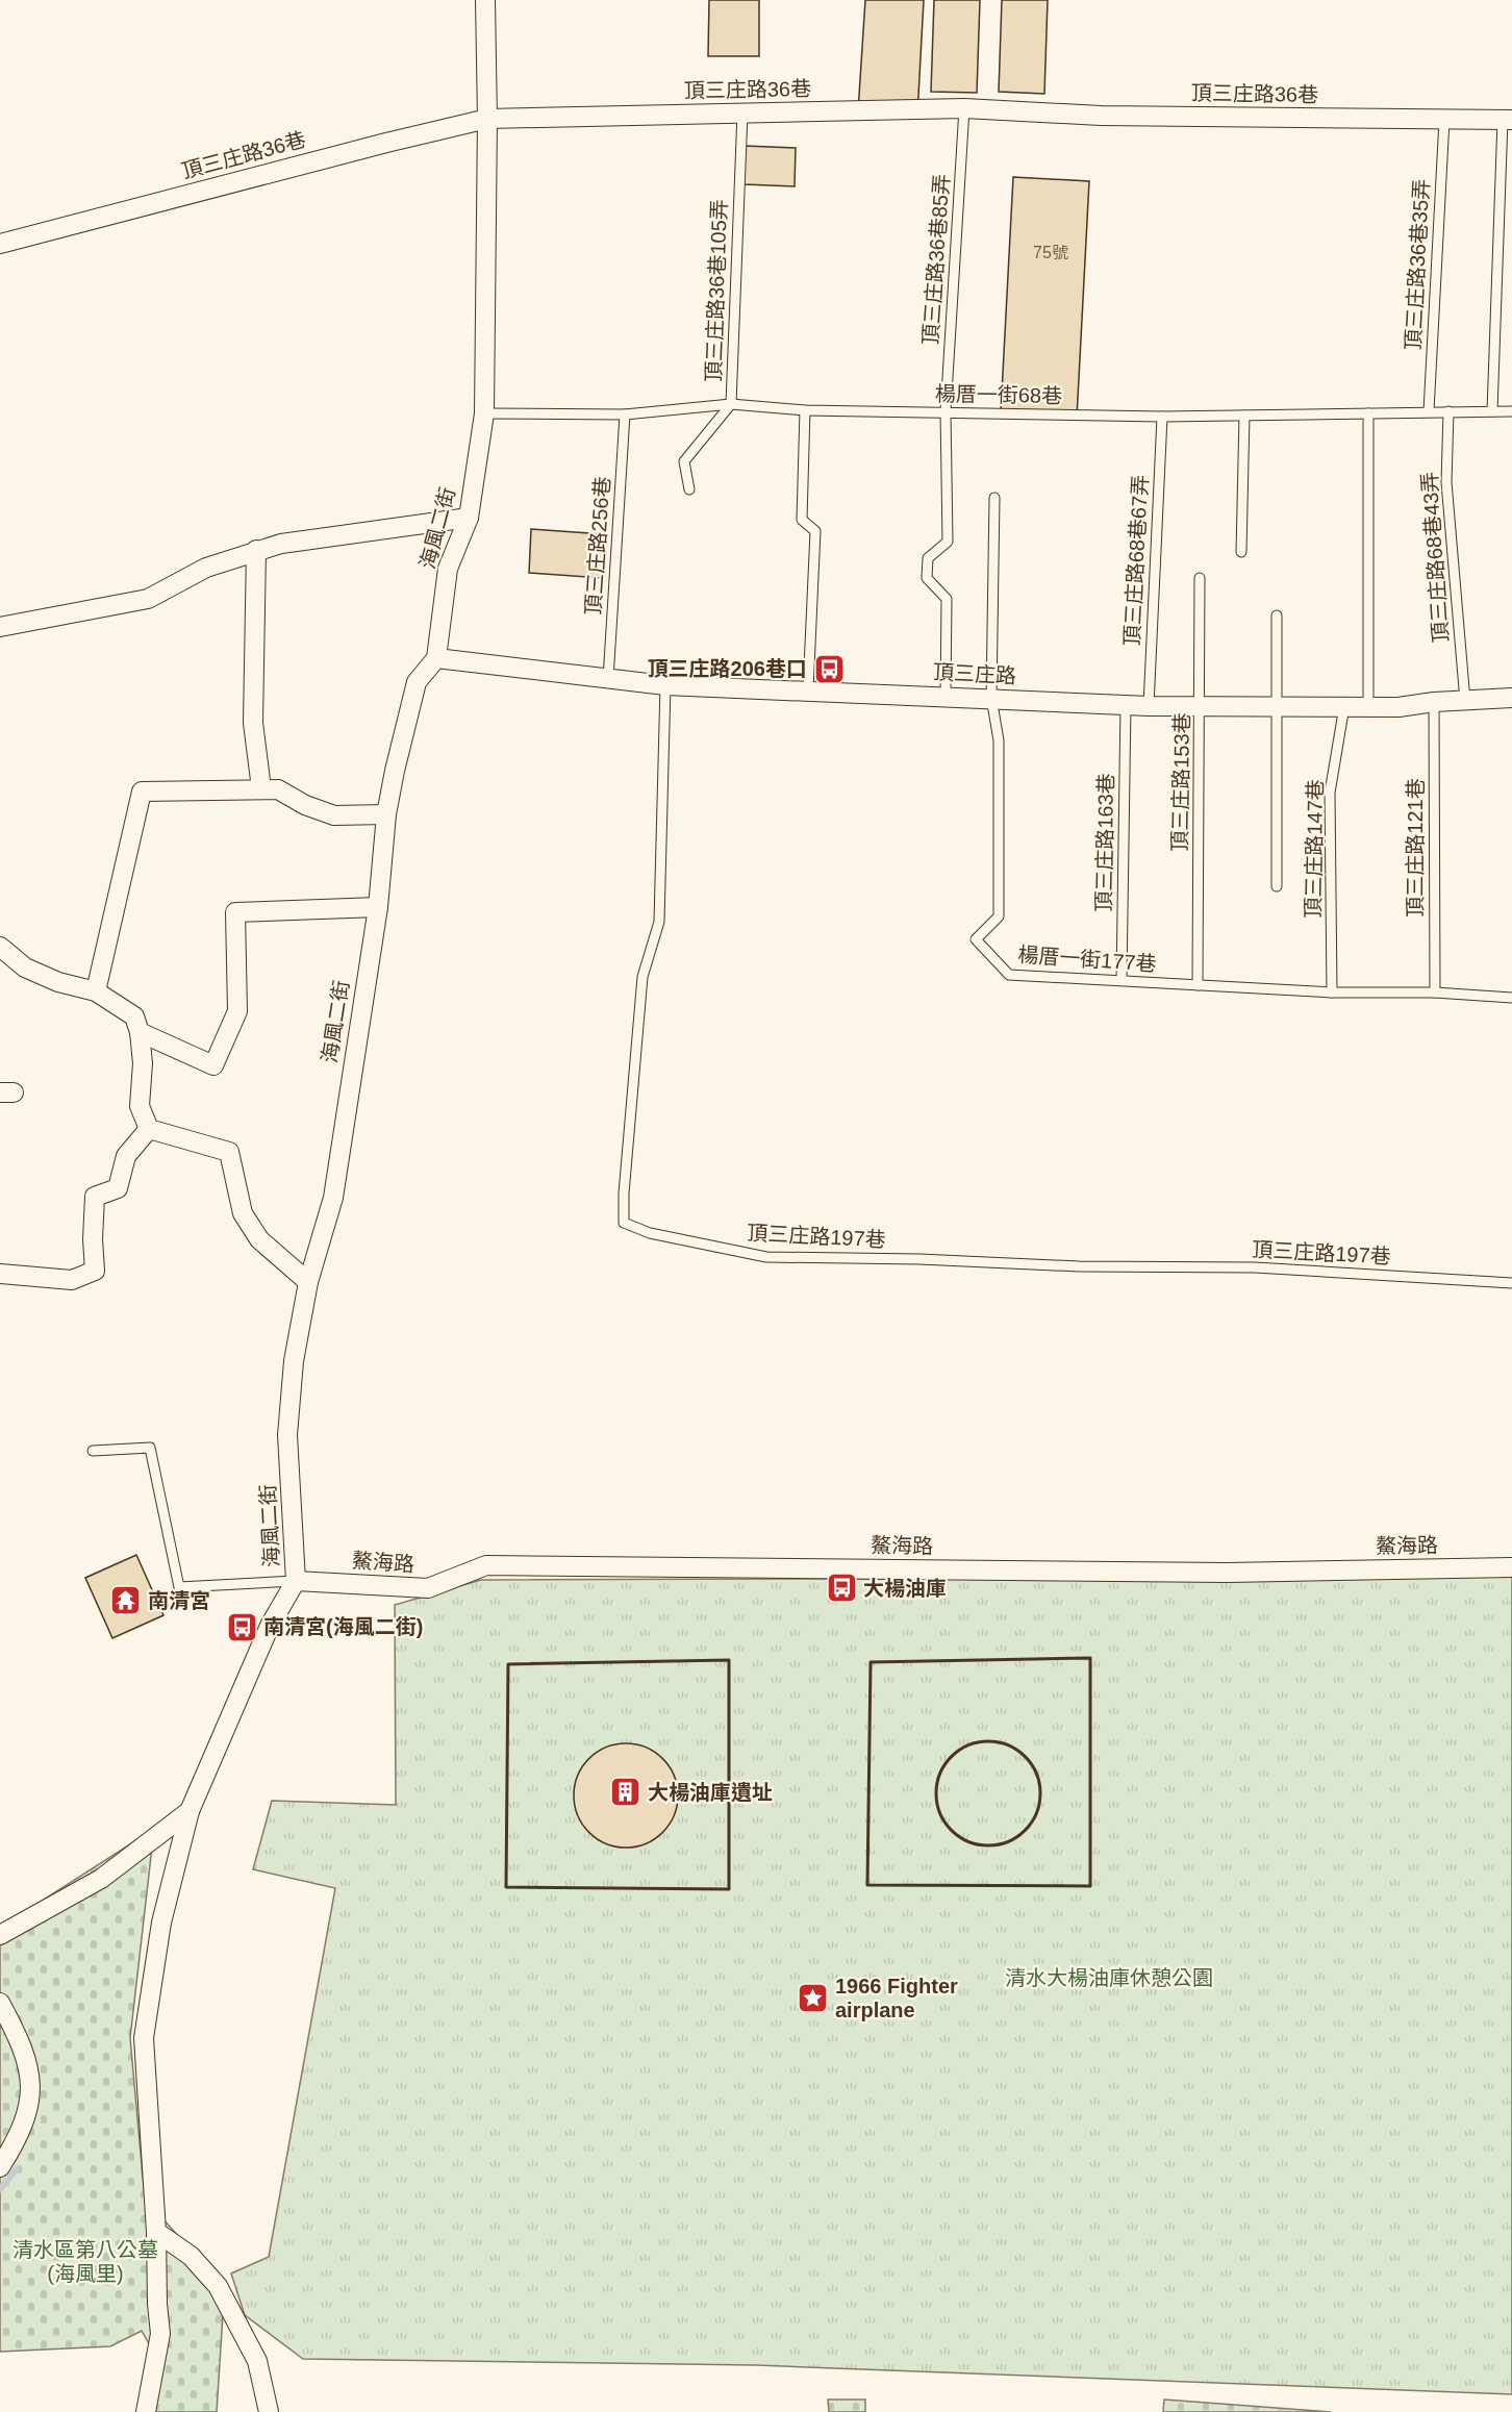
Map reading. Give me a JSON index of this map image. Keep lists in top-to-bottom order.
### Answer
{
  "streets": {
    "street": [
      "頂三庄路36巷",
      "海風二街",
      "頂三庄路",
      "鰲海路"
    ],
    "lane": [
      "頂三庄路36巷85弄",
      "頂三庄路36巷35弄",
      "頂三庄路36巷105弄",
      "楊厝一街68巷",
      "頂三庄路256巷",
      "頂三庄路68巷43弄",
      "頂三庄路68巷67弄",
      "頂三庄路153巷",
      "頂三庄路163巷",
      "頂三庄路121巷",
      "頂三庄路147巷",
      "楊厝一街177巷",
      "頂三庄路197巷"
    ]
  },
  "crossings": [
    ["頂三庄路36巷", "頂三庄路36巷85弄"],
    ["頂三庄路36巷", "頂三庄路36巷35弄"],
    ["頂三庄路36巷", "頂三庄路36巷105弄"],
    ["頂三庄路36巷", "海風二街"],
    ["頂三庄路36巷85弄", "楊厝一街68巷"],
    ["頂三庄路36巷85弄", "頂三庄路"],
    ["頂三庄路36巷35弄", "楊厝一街68巷"],
    ["頂三庄路36巷105弄", "楊厝一街68巷"],
    ["楊厝一街68巷", "海風二街"],
    ["楊厝一街68巷", "頂三庄路256巷"],
    ["楊厝一街68巷", "頂三庄路68巷43弄"],
    ["楊厝一街68巷", "頂三庄路68巷67弄"],
    ["海風二街", "頂三庄路"],
    ["海風二街", "鰲海路"],
    ["頂三庄路256巷", "頂三庄路"],
    ["頂三庄路68巷43弄", "頂三庄路"],
    ["頂三庄路68巷67弄", "頂三庄路"],
    ["頂三庄路", "頂三庄路153巷"],
    ["頂三庄路", "頂三庄路163巷"],
    ["頂三庄路", "頂三庄路121巷"],
    ["頂三庄路", "頂三庄路147巷"],
    ["頂三庄路", "楊厝一街177巷"],
    ["頂三庄路", "頂三庄路197巷"],
    ["頂三庄路153巷", "楊厝一街177巷"],
    ["頂三庄路163巷", "楊厝一街177巷"],
    ["頂三庄路121巷", "楊厝一街177巷"],
    ["頂三庄路147巷", "楊厝一街177巷"]
  ],
  "parks": ["清水大楊油庫休憩公園", "清水區第八公墓 (海風里)"],
  "places": {
    "bus stop": ["頂三庄路206巷口", "大楊油庫", "南清宮(海風二街)"],
    "temple": ["南清宮"],
    "building": ["大楊油庫遺址"],
    "place": ["1966 Fighter airplane"]
  },
  "house_numbers": ["75號"]
}
